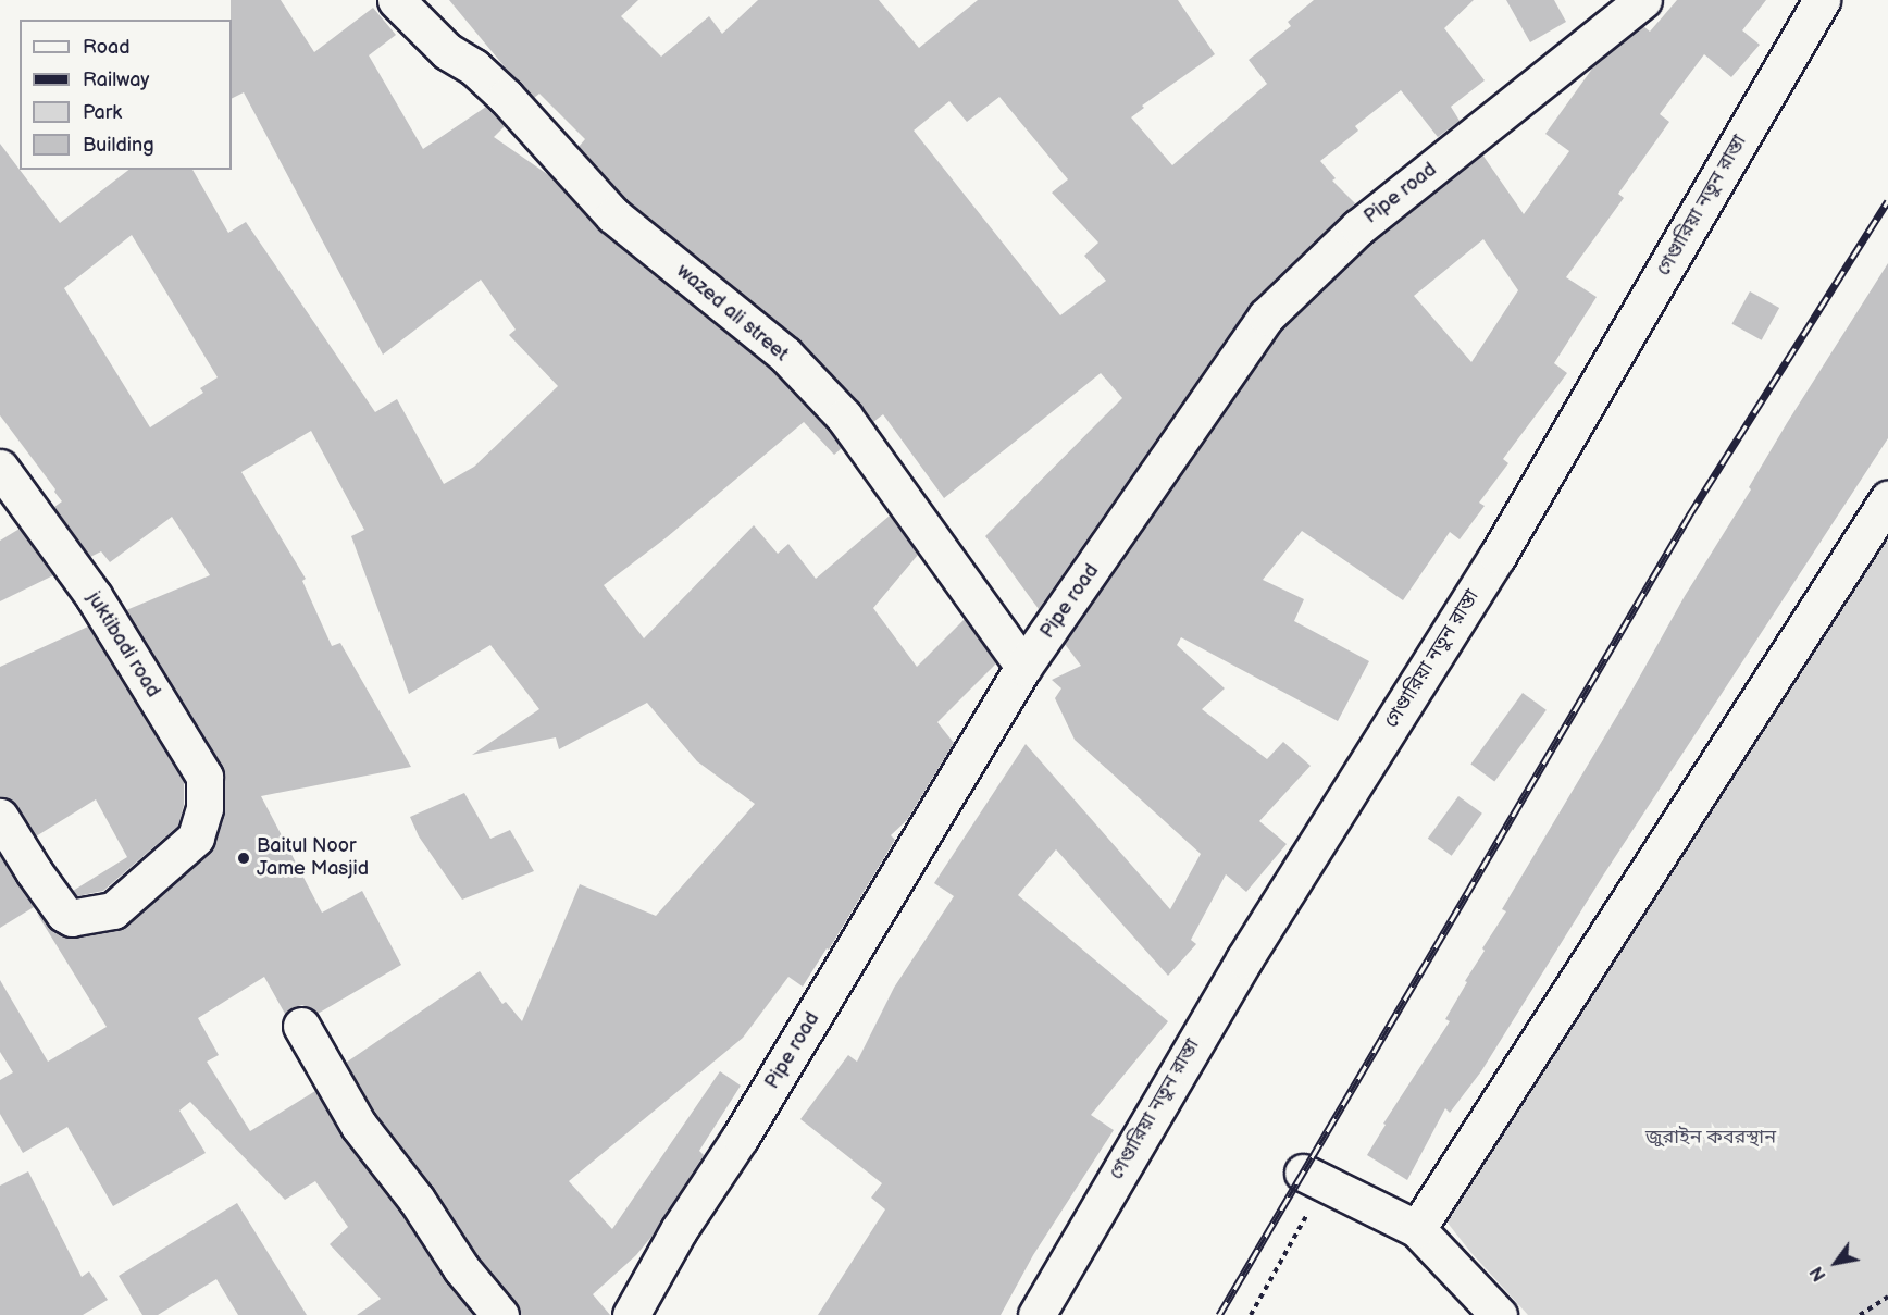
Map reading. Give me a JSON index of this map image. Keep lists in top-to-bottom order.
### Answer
{
  "streets": {
    "street": [
      "Pipe road",
      "গেণ্ডারিয়া নতুন রাস্তা",
      "wazed ali street",
      "juktibadi road"
    ]
  },
  "crossings": [
    ["Pipe road", "wazed ali street"]
  ],
  "parks": ["জুরাইন কবরস্থান"],
  "places": ["Baitul Noor Jame Masjid"],
  "legend": [
    "Road",
    "Railway",
    "Park",
    "Building"
  ],
  "north": "bottom left"
}
